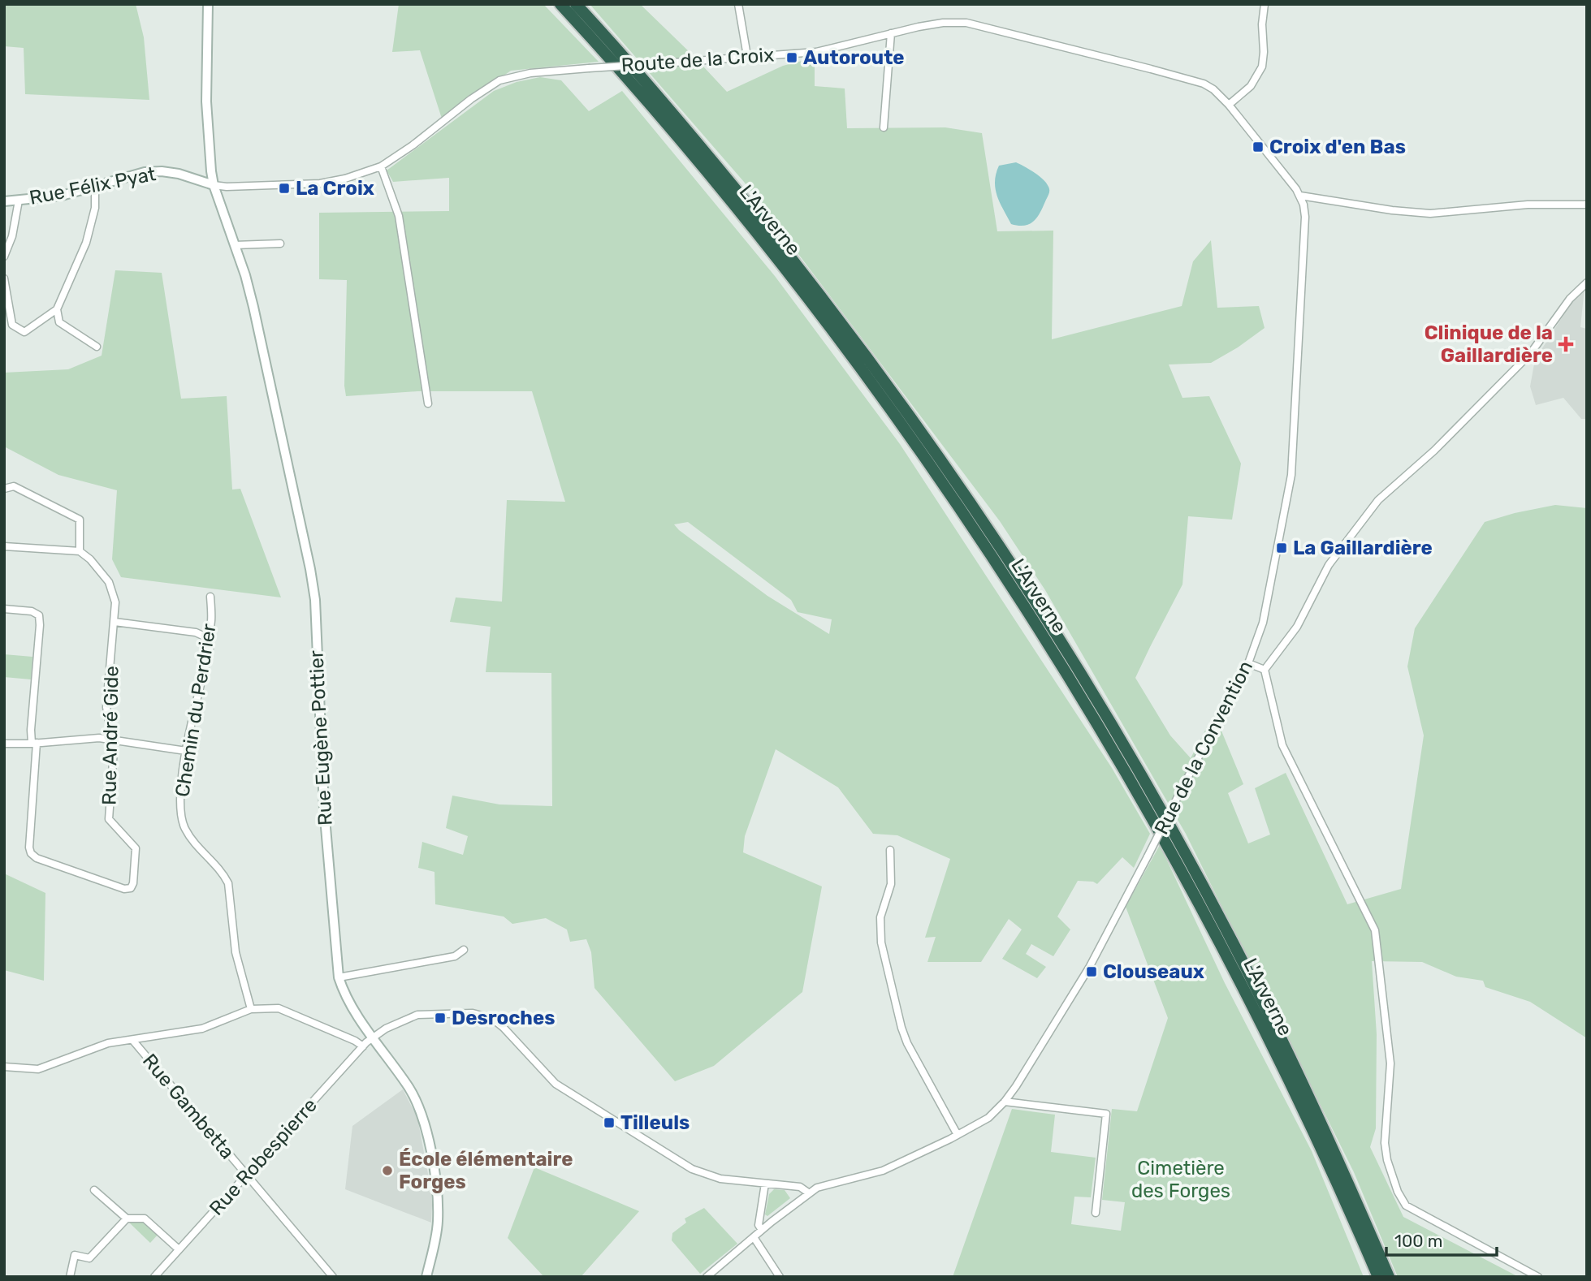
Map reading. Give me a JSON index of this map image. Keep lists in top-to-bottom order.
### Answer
{
  "streets": {
    "highway": ["L'Arverne"],
    "street": [
      "Route de la Croix",
      "Rue Félix Pyat",
      "Chemin du Perdrier",
      "Rue André Gide",
      "Rue Eugène Pottier",
      "Rue de la Convention",
      "Rue Gambetta",
      "Rue Robespierre"
    ]
  },
  "crossings": [
    ["Route de la Croix", "Rue Félix Pyat"],
    ["Route de la Croix", "Rue Eugène Pottier"],
    ["Route de la Croix", "Rue de la Convention"],
    ["Rue Félix Pyat", "Rue Eugène Pottier"],
    ["Rue Eugène Pottier", "Rue Robespierre"],
    ["Rue de la Convention", "Rue Robespierre"],
    ["Rue Gambetta", "Rue Robespierre"]
  ],
  "parks": ["Cimetière des Forges"],
  "places": {
    "transit": [
      "Autoroute",
      "Croix d'en Bas",
      "La Croix",
      "La Gaillardière",
      "Clouseaux",
      "Desroches",
      "Tilleuls"
    ],
    "health": ["Clinique de la Gaillardière"],
    "other": ["École élémentaire Forges"]
  },
  "scale_bar": "100 m"
}
